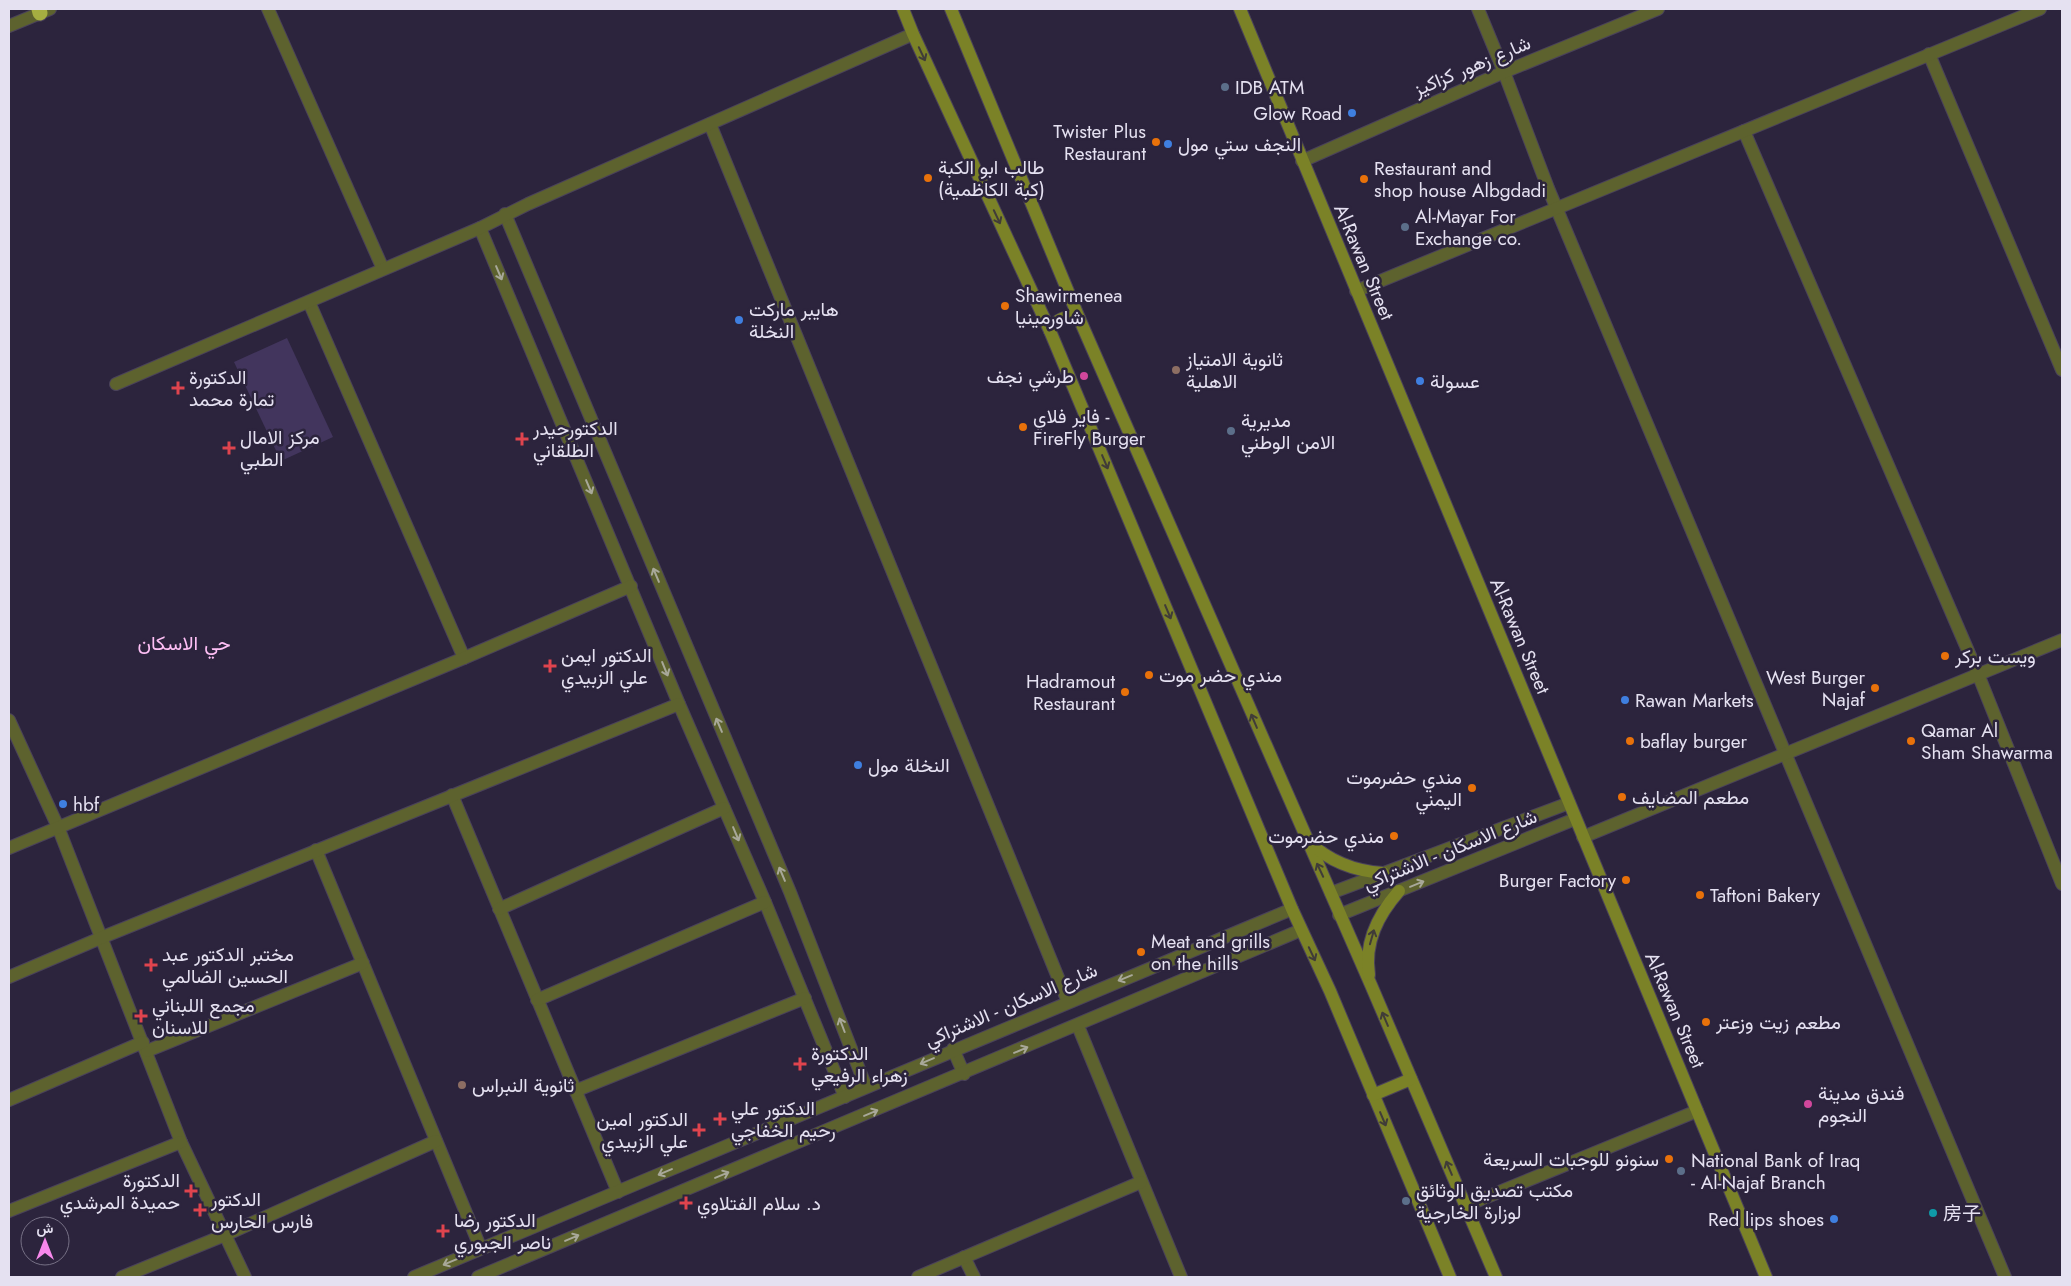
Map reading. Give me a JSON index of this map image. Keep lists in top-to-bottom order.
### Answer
{
  "streets": {
    "main road": ["Al-Rawan Street"],
    "street": ["شارع زهور كزاكيز", "شارع الاسكان - الاشتراكي"]
  },
  "crossings": [
    ["شارع زهور كزاكيز", "Al-Rawan Street"],
    ["Al-Rawan Street", "شارع الاسكان - الاشتراكي"]
  ],
  "districts": ["حي الاسكان"],
  "places": {
    "other": [
      "IDB ATM",
      "Glow Road",
      "Twister Plus Restaurant",
      "النجف ستي مول",
      "طالب ابو الكبة (كبة الكاظمية)",
      "Restaurant and shop house Albgdadi",
      "Al-Mayar For Exchange co.",
      "Shawirmenea شاورمينيا",
      "هايبر ماركت النخلة",
      "ثانوية الامتياز الاهلية",
      "طرشي نجف",
      "عسولة",
      "فاير فلاي - FireFly Burger",
      "مديرية الامن الوطني",
      "ويست بركر",
      "مندي حضر موت",
      "West Burger Najaf",
      "Hadramout Restaurant",
      "Rawan Markets",
      "baflay burger",
      "Qamar Al Sham Shawarma",
      "النخلة مول",
      "مندي حضرموت اليمني",
      "مطعم المضايف",
      "hbf",
      "مندي حضرموت",
      "Burger Factory",
      "Taftoni Bakery",
      "Meat and grills on the hills",
      "مطعم زيت وزعتر",
      "ثانوية النبراس",
      "فندق مدينة النجوم",
      "سنونو للوجبات السريعة",
      "National Bank of Iraq - Al-Najaf Branch",
      "مكتب تصديق الوثائق لوزارة الخارجية",
      "房子",
      "Red lips shoes"
    ],
    "health": [
      "الدكتورة تمارة محمد",
      "الدكتورحيدر الطلقاني",
      "مركز الامال الطبي",
      "الدكتور ايمن علي الزبيدي",
      "مختبر الدكتور عبد الحسين الضالمي",
      "مجمع اللبناني للاسنان",
      "الدكتورة زهراء الرفيعي",
      "الدكتور علي رحيم الخفاجي",
      "الدكتور امين علي الزبيدي",
      "الدكتورة حميدة المرشدي",
      "د. سلام الفتلاوي",
      "الدكتور فارس الحارس",
      "الدكتور رضا ناصر الجبوري"
    ]
  },
  "north": "top"
}
